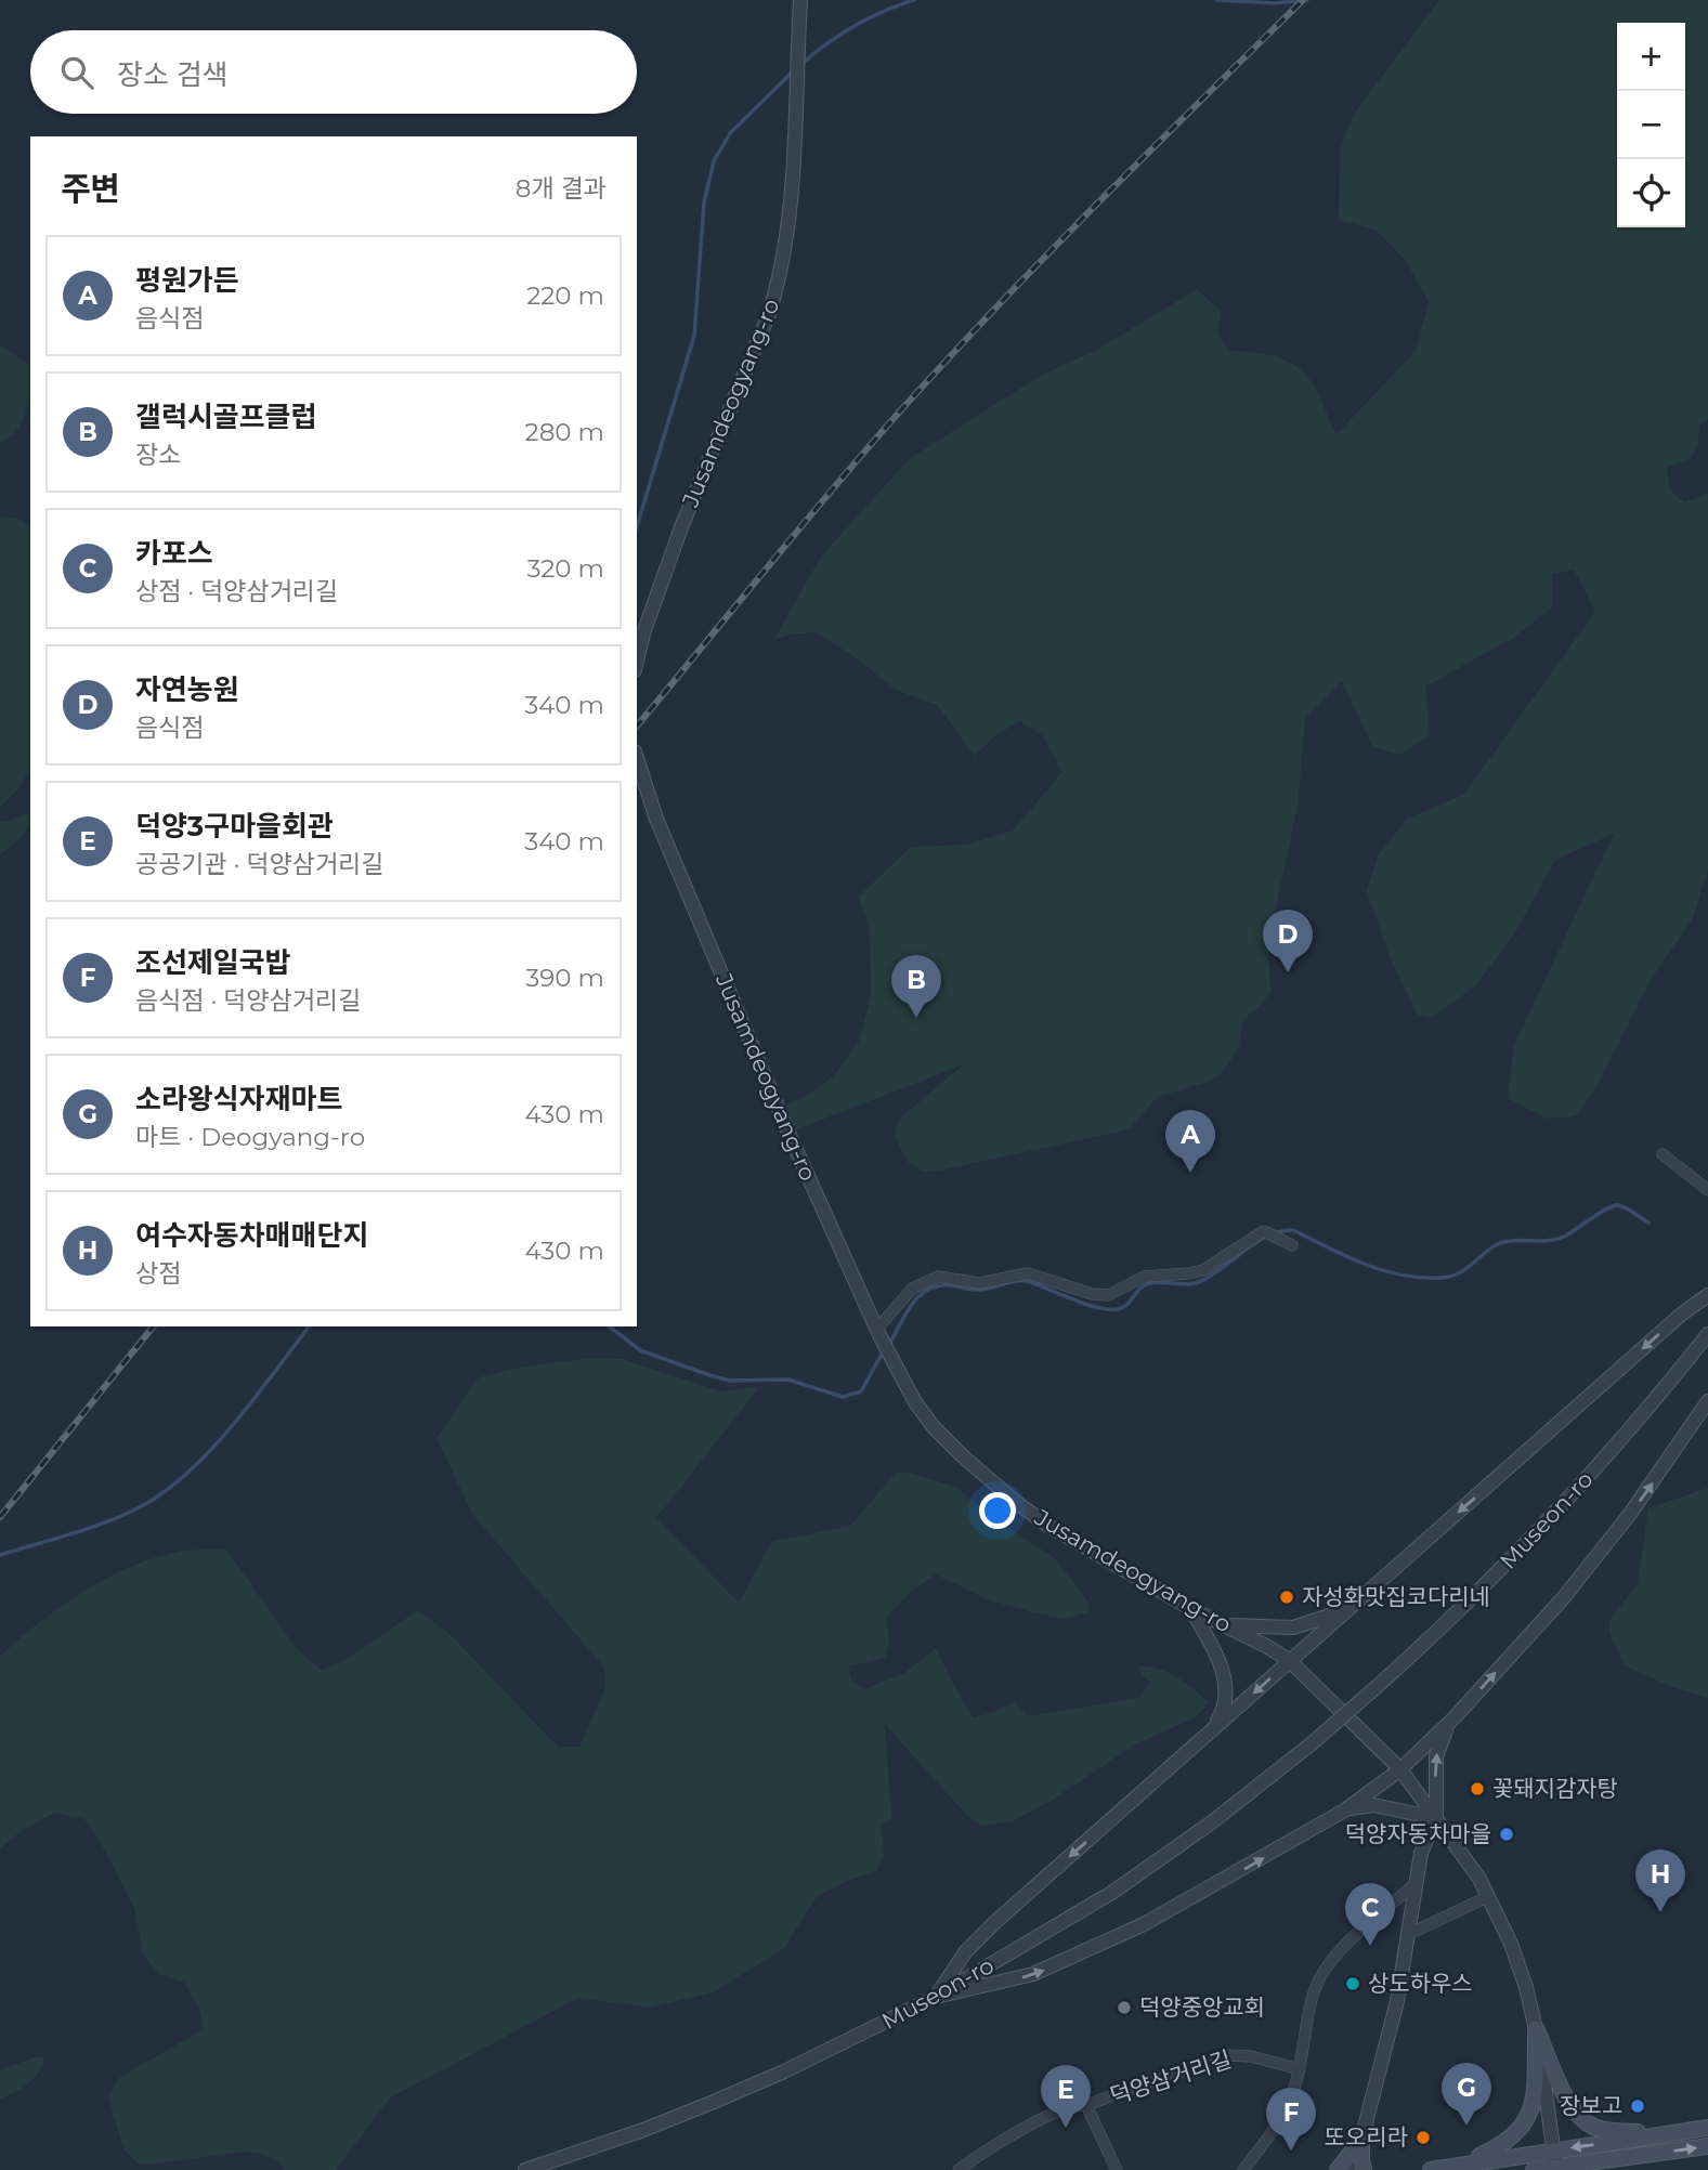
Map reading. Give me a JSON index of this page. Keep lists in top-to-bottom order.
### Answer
{
  "streets": {
    "street": ["Jusamdeogyang-ro", "Museon-ro", "덕양삼거리길"]
  },
  "places": [
    "자성화맛집코다리네",
    "꽃돼지감자탕",
    "덕양자동차마을",
    "상도하우스",
    "덕양중앙교회",
    "장보고",
    "또오리라"
  ],
  "page": {
    "map_buttons": ["+", "−"],
    "search": "장소 검색",
    "heading": ["주변", "8개 결과"],
    "list": [
      {
        "mark": "A",
        "name": "평원가든",
        "note": "음식점",
        "value": "220 m"
      },
      {
        "mark": "B",
        "name": "갤럭시골프클럽",
        "note": "장소",
        "value": "280 m"
      },
      {
        "mark": "C",
        "name": "카포스",
        "note": "상점 · 덕양삼거리길",
        "value": "320 m"
      },
      {
        "mark": "D",
        "name": "자연농원",
        "note": "음식점",
        "value": "340 m"
      },
      {
        "mark": "E",
        "name": "덕양3구마을회관",
        "note": "공공기관 · 덕양삼거리길",
        "value": "340 m"
      },
      {
        "mark": "F",
        "name": "조선제일국밥",
        "note": "음식점 · 덕양삼거리길",
        "value": "390 m"
      },
      {
        "mark": "G",
        "name": "소라왕식자재마트",
        "note": "마트 · Deogyang-ro",
        "value": "430 m"
      },
      {
        "mark": "H",
        "name": "여수자동차매매단지",
        "note": "상점",
        "value": "430 m"
      }
    ],
    "pins": [
      "D",
      "B",
      "A",
      "H",
      "C",
      "G",
      "E",
      "F"
    ]
  }
}
